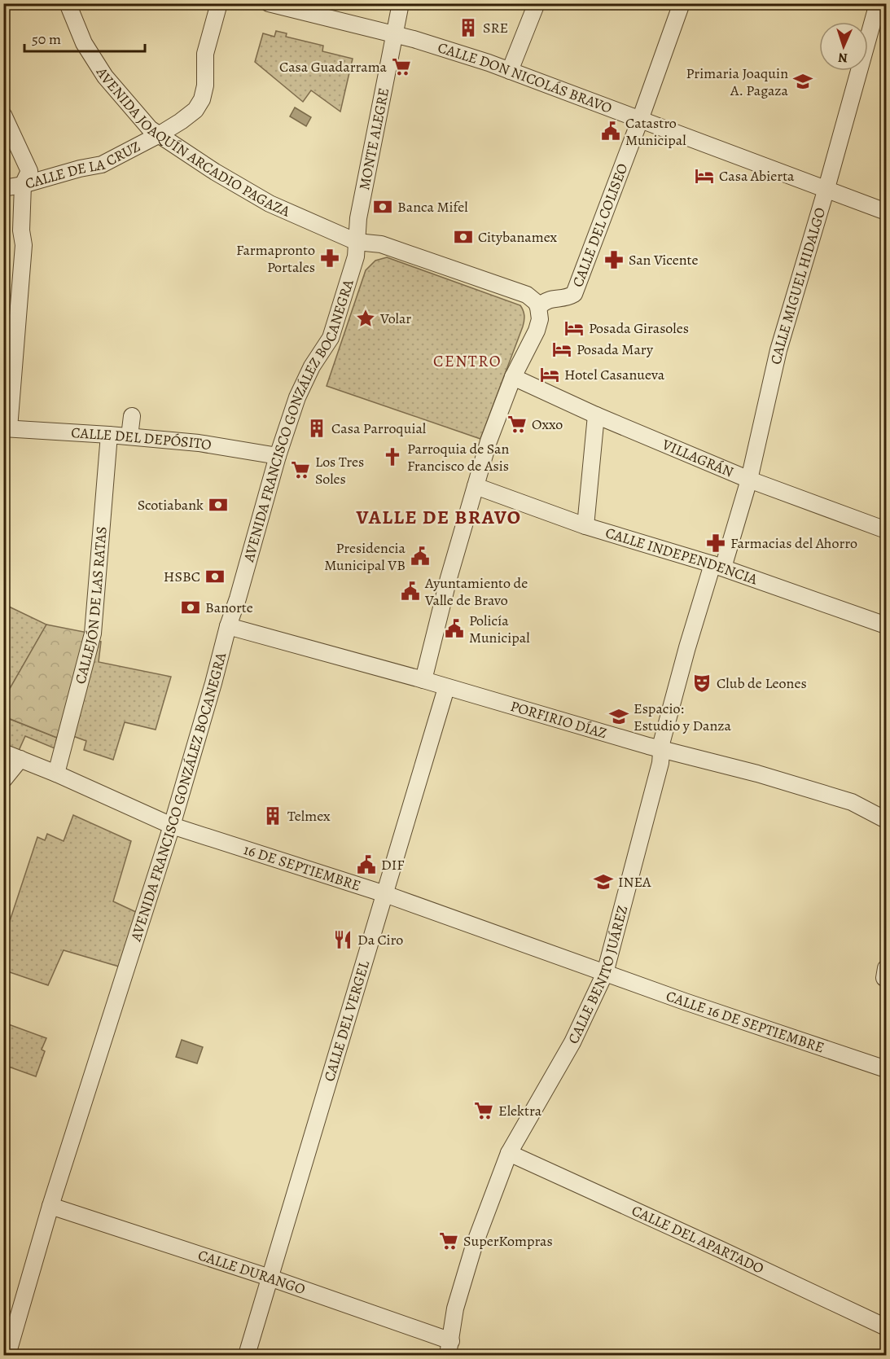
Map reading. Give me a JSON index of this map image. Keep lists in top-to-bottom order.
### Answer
{
  "streets": {
    "street": [
      "CALLE DON NICOLÁS BRAVO",
      "MONTE ALEGRE",
      "AVENIDA JOAQUÍN ARCADIO PAGAZA",
      "CALLE DE LA CRUZ",
      "CALLE DEL COLISEO",
      "CALLE MIGUEL HIDALGO",
      "AVENIDA FRANCISCO GONZÁLEZ BOCANEGRA",
      "CALLE DEL DEPÓSITO",
      "VILLAGRÁN",
      "CALLE INDEPENDENCIA",
      "CALLEJÓN DE LAS RATAS",
      "PORFIRIO DÍAZ",
      "16 DE SEPTIEMBRE",
      "CALLE BENITO JUÁREZ",
      "CALLE DEL VERGEL",
      "CALLE 16 DE SEPTIEMBRE",
      "CALLE DEL APARTADO",
      "CALLE DURANGO"
    ]
  },
  "crossings": [
    ["CALLE DON NICOLÁS BRAVO", "MONTE ALEGRE"],
    ["CALLE DON NICOLÁS BRAVO", "CALLE DEL COLISEO"],
    ["CALLE DON NICOLÁS BRAVO", "CALLE MIGUEL HIDALGO"],
    ["MONTE ALEGRE", "AVENIDA JOAQUÍN ARCADIO PAGAZA"],
    ["MONTE ALEGRE", "AVENIDA FRANCISCO GONZÁLEZ BOCANEGRA"],
    ["AVENIDA JOAQUÍN ARCADIO PAGAZA", "CALLE DE LA CRUZ"],
    ["AVENIDA JOAQUÍN ARCADIO PAGAZA", "CALLE DEL COLISEO"],
    ["AVENIDA JOAQUÍN ARCADIO PAGAZA", "AVENIDA FRANCISCO GONZÁLEZ BOCANEGRA"],
    ["CALLE MIGUEL HIDALGO", "VILLAGRÁN"],
    ["CALLE MIGUEL HIDALGO", "CALLE INDEPENDENCIA"],
    ["CALLE MIGUEL HIDALGO", "CALLE BENITO JUÁREZ"],
    ["AVENIDA FRANCISCO GONZÁLEZ BOCANEGRA", "CALLE DEL DEPÓSITO"],
    ["AVENIDA FRANCISCO GONZÁLEZ BOCANEGRA", "PORFIRIO DÍAZ"],
    ["AVENIDA FRANCISCO GONZÁLEZ BOCANEGRA", "16 DE SEPTIEMBRE"],
    ["AVENIDA FRANCISCO GONZÁLEZ BOCANEGRA", "CALLE DURANGO"],
    ["CALLE DEL DEPÓSITO", "CALLEJÓN DE LAS RATAS"],
    ["CALLE INDEPENDENCIA", "CALLE BENITO JUÁREZ"],
    ["CALLEJÓN DE LAS RATAS", "16 DE SEPTIEMBRE"],
    ["PORFIRIO DÍAZ", "CALLE BENITO JUÁREZ"],
    ["PORFIRIO DÍAZ", "CALLE DEL VERGEL"],
    ["16 DE SEPTIEMBRE", "CALLE BENITO JUÁREZ"],
    ["16 DE SEPTIEMBRE", "CALLE DEL VERGEL"],
    ["16 DE SEPTIEMBRE", "CALLE 16 DE SEPTIEMBRE"],
    ["CALLE BENITO JUÁREZ", "CALLE 16 DE SEPTIEMBRE"],
    ["CALLE BENITO JUÁREZ", "CALLE DEL APARTADO"],
    ["CALLE BENITO JUÁREZ", "CALLE DURANGO"],
    ["CALLE DEL VERGEL", "CALLE DURANGO"]
  ],
  "districts": ["CENTRO", "VALLE DE BRAVO"],
  "places": {
    "building": ["SRE", "Casa Parroquial", "Telmex"],
    "supermarket": [
      "Casa Guadarrama",
      "Oxxo",
      "Los Tres Soles",
      "Elektra",
      "SuperKompras"
    ],
    "school or university": ["Primaria Joaquin A. Pagaza", "Espacio: Estudio y Danza", "INEA"],
    "public building": [
      "Catastro Municipal",
      "Presidencia Municipal VB",
      "Ayuntamiento de Valle de Bravo",
      "Policía Municipal",
      "DIF"
    ],
    "hotel": [
      "Casa Abierta",
      "Posada Girasoles",
      "Posada Mary",
      "Hotel Casanueva"
    ],
    "bank": [
      "Banca Mifel",
      "Citybanamex",
      "Scotiabank",
      "HSBC",
      "Banorte"
    ],
    "pharmacy": ["Farmapronto Portales", "San Vicente", "Farmacias del Ahorro"],
    "place": ["Volar"],
    "church": ["Parroquia de San Francisco de Asis"],
    "theatre": ["Club de Leones"],
    "restaurant": ["Da Ciro"]
  },
  "scale_bar": "50 m",
  "north": "bottom"
}
